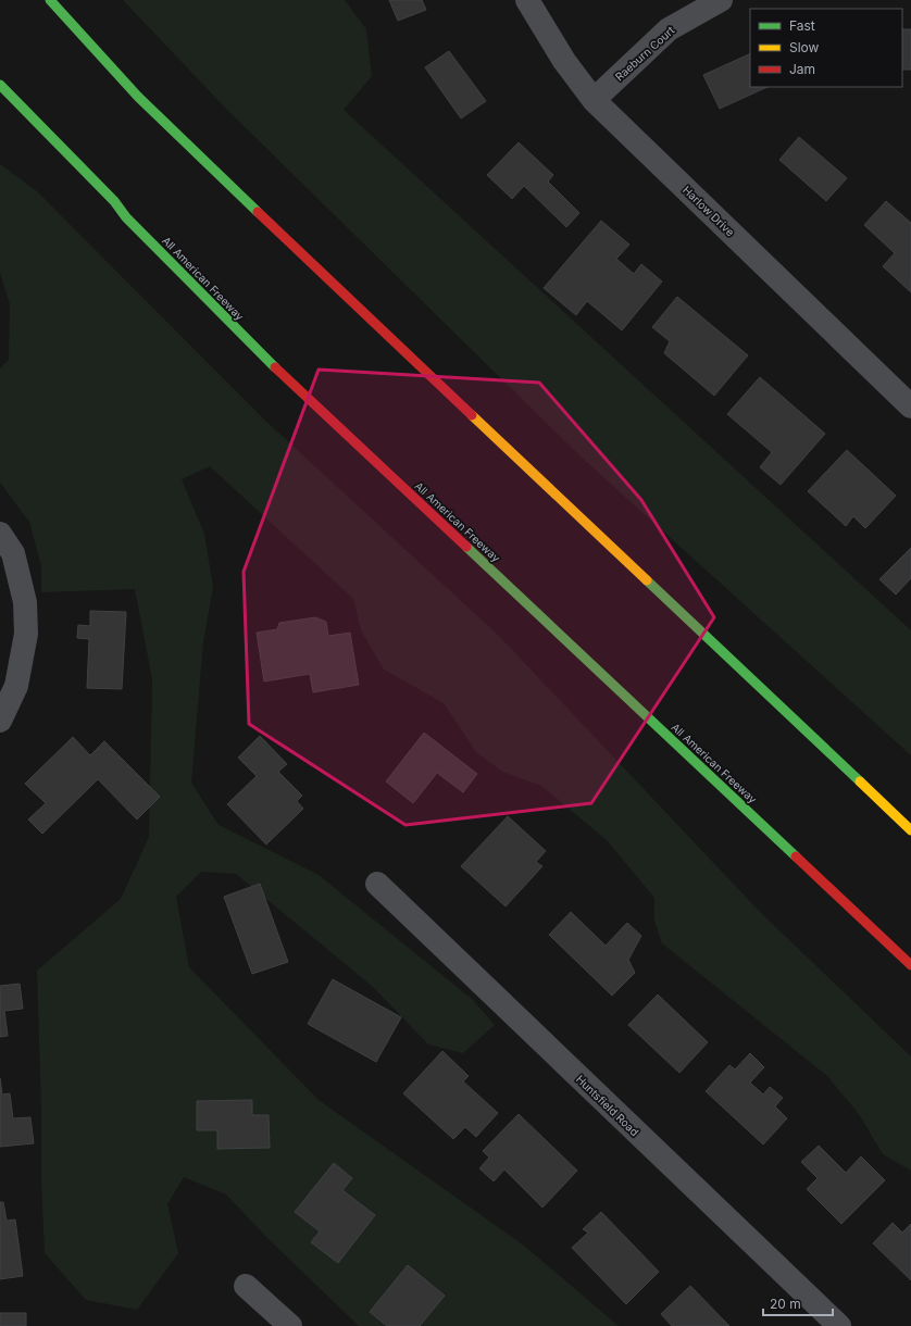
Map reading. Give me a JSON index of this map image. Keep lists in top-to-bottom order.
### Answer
{
  "streets": {
    "highway": ["All American Freeway"],
    "street": ["Raeburn Court", "Harlow Drive", "Huntsfield Road"]
  },
  "crossings": [
    ["Raeburn Court", "Harlow Drive"]
  ],
  "legend": ["Fast", "Slow", "Jam"],
  "scale_bar": "20 m"
}
